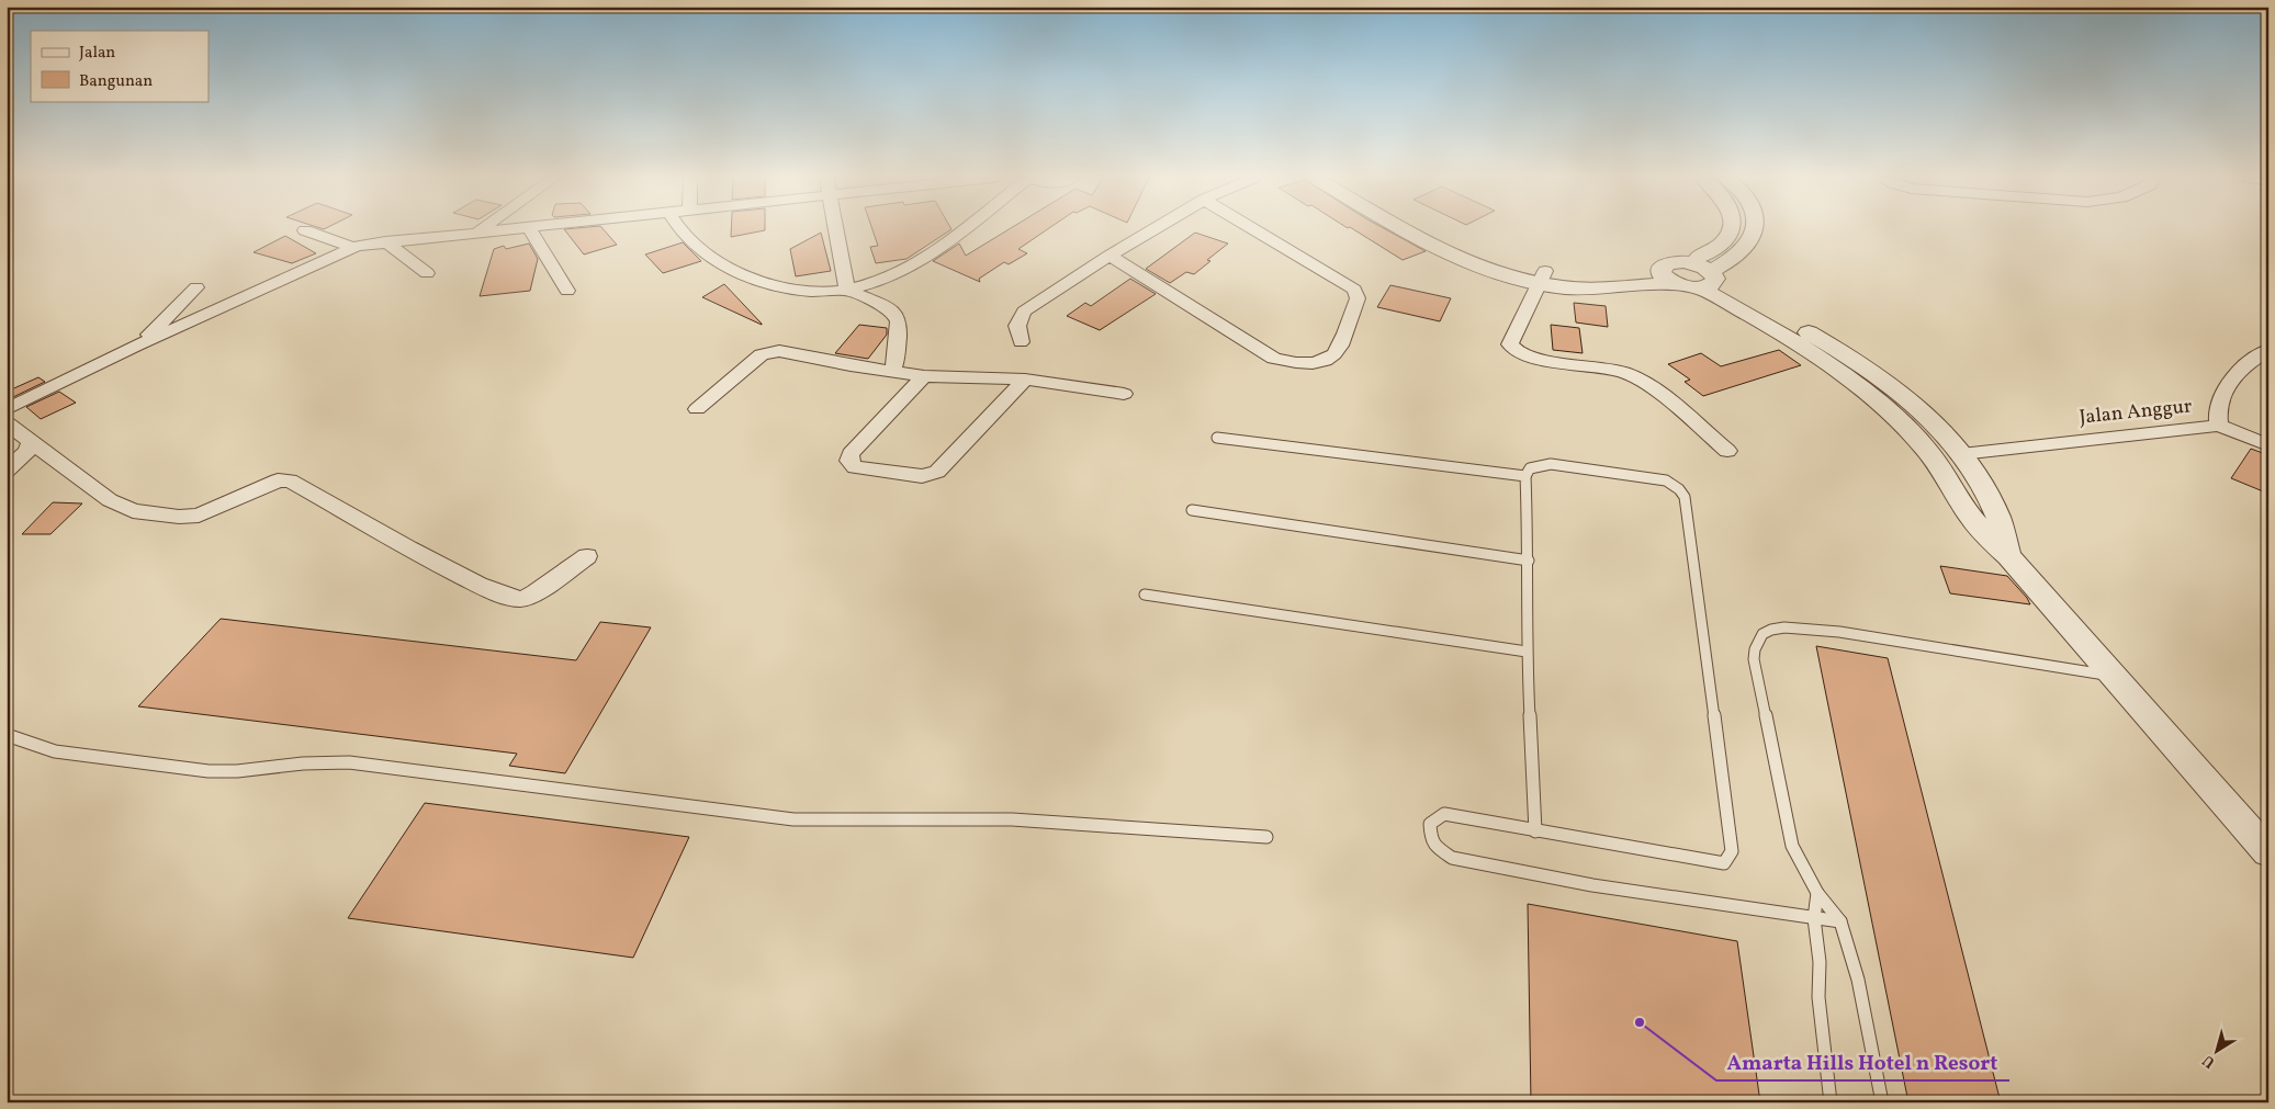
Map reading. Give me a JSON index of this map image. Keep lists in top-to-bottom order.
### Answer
{
  "streets": {
    "street": ["Jalan Anggur"]
  },
  "places": ["Amarta Hills Hotel n Resort"],
  "legend": ["Jalan", "Bangunan"],
  "north": "bottom left"
}
